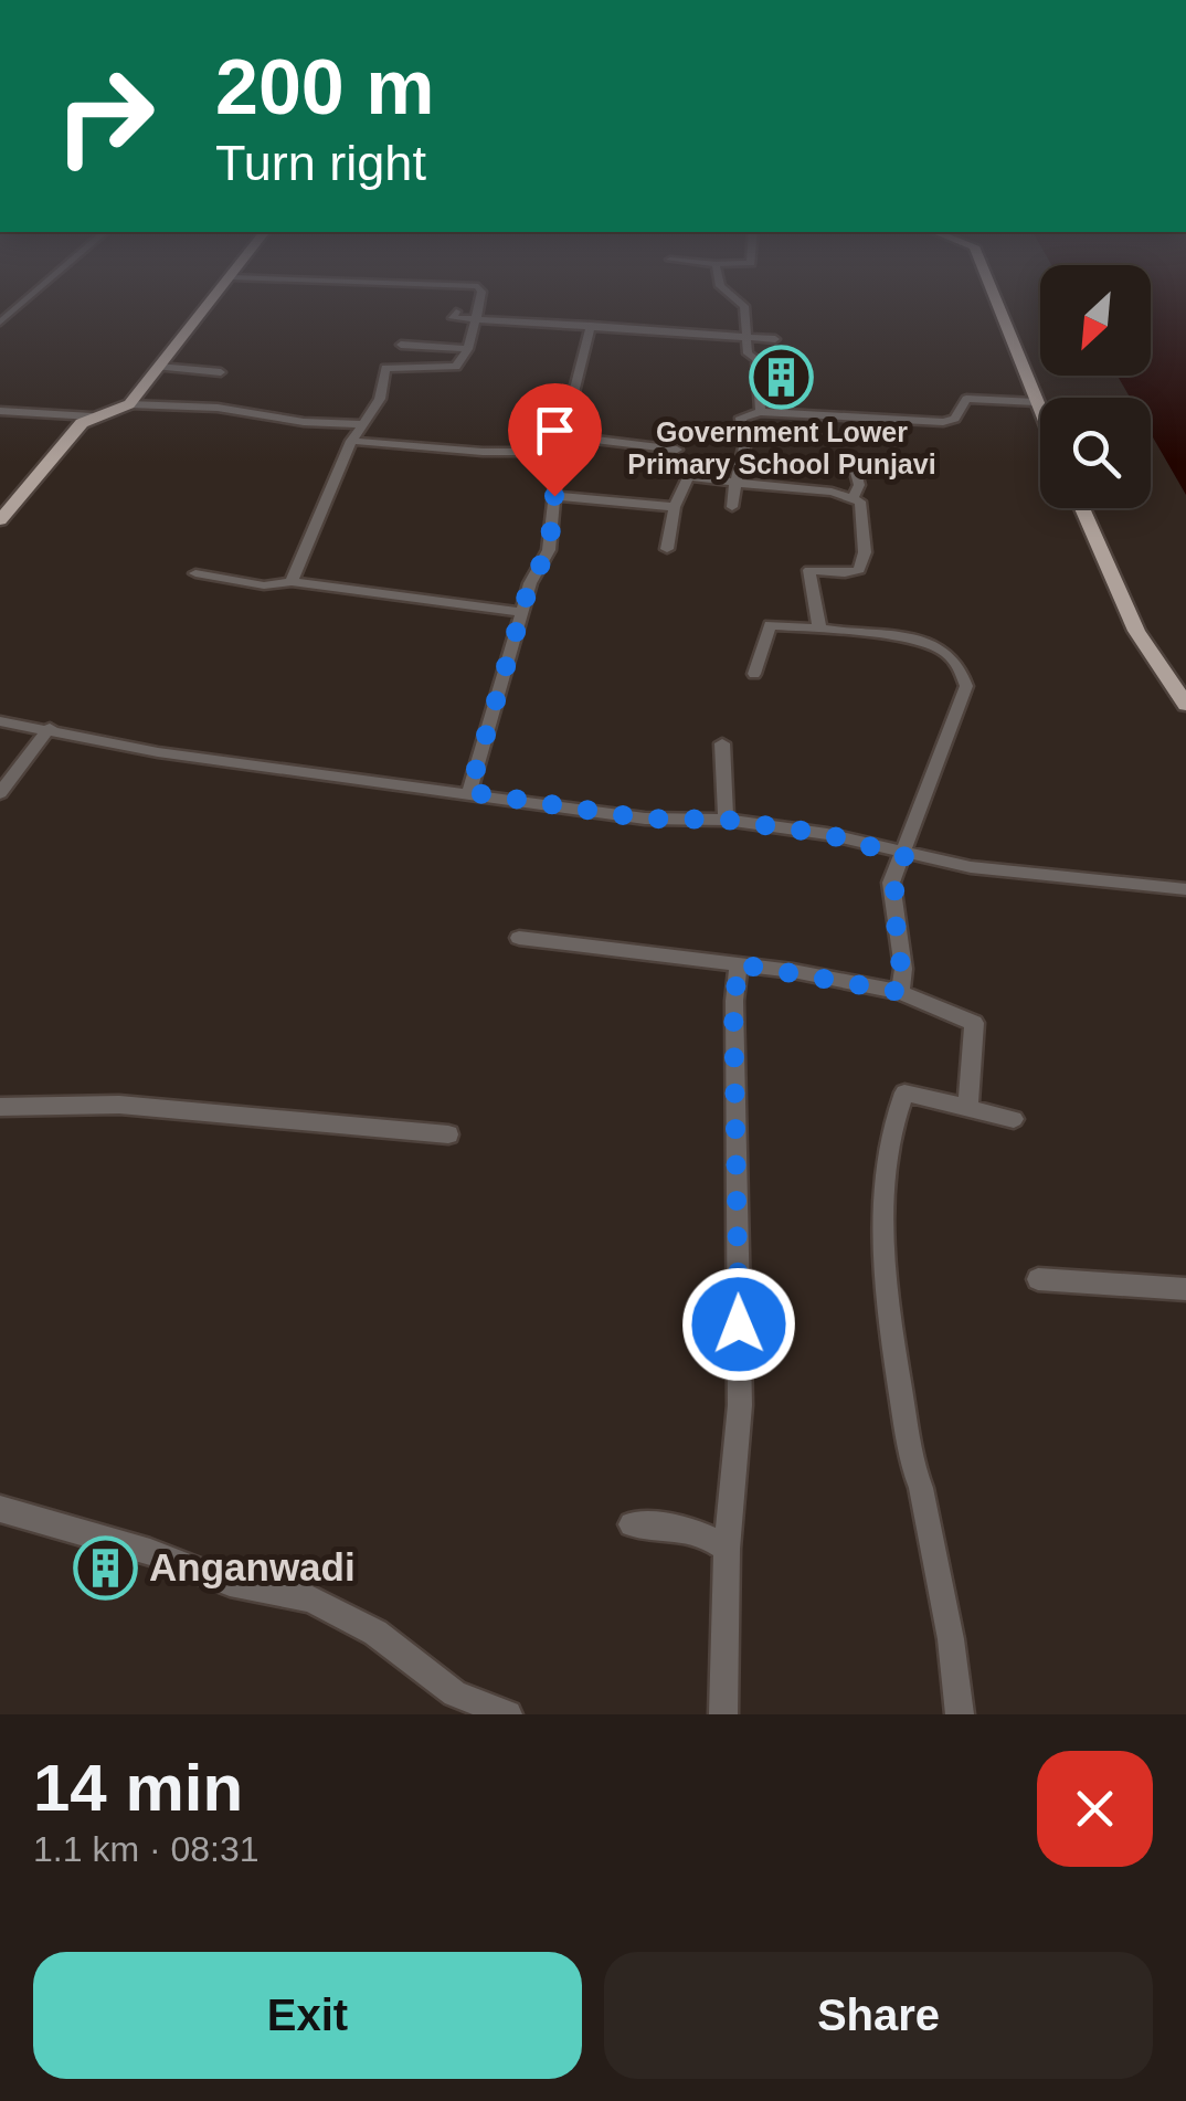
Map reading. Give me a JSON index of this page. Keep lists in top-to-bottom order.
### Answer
{
  "places": {
    "building": ["Government Lower Primary School Punjavi", "Anganwadi"]
  },
  "north": "bottom left",
  "page": {
    "turn": ["200 m", "Turn right"],
    "heading": ["14 min", "1.1 km · 08:31"],
    "buttons": ["Exit", "Share"]
  }
}
